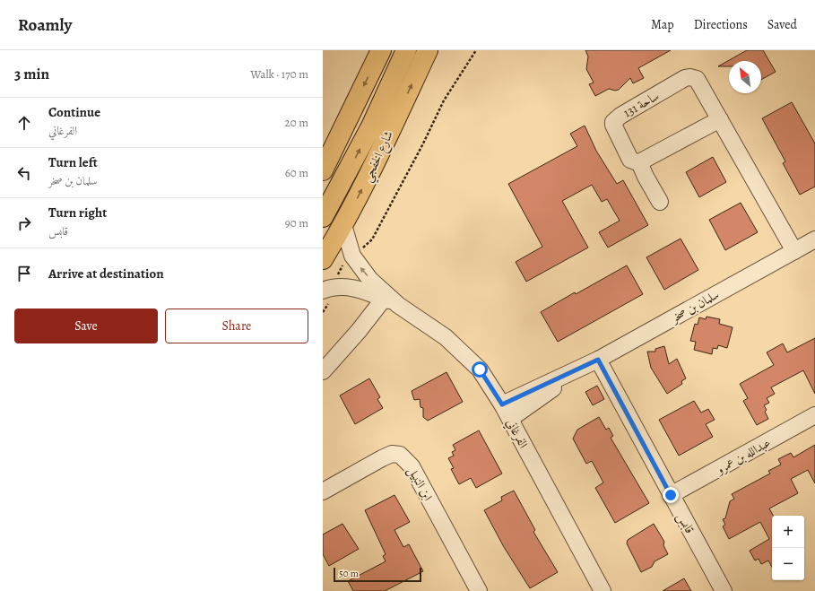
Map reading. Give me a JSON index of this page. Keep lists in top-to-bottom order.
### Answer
{
  "streets": {
    "highway": ["شارع الخفجي"],
    "street": [
      "ساحة 131",
      "سلمان بن صخر",
      "الفرغاني",
      "عبدالله بن عمرو",
      "ابن النبيل",
      "قابس"
    ]
  },
  "crossings": [
    ["ساحة 131", "سلمان بن صخر"],
    ["شارع الخفجي", "الفرغاني"],
    ["سلمان بن صخر", "الفرغاني"],
    ["سلمان بن صخر", "قابس"],
    ["عبدالله بن عمرو", "قابس"]
  ],
  "scale_bar": "50 m",
  "north": "top left",
  "page": {
    "header": "Roamly",
    "nav": ["Map", "Directions", "Saved"],
    "heading": ["3 min", "Walk · 170 m"],
    "list": [
      ["Continue", "الفرغاني", "20 m"],
      ["Turn left", "سلمان بن صخر", "60 m"],
      ["Turn right", "قابس", "90 m"],
      "Arrive at destination"
    ],
    "buttons": ["Save", "Share"],
    "map_buttons": ["+", "−"],
    "scale": "50 m"
  }
}
